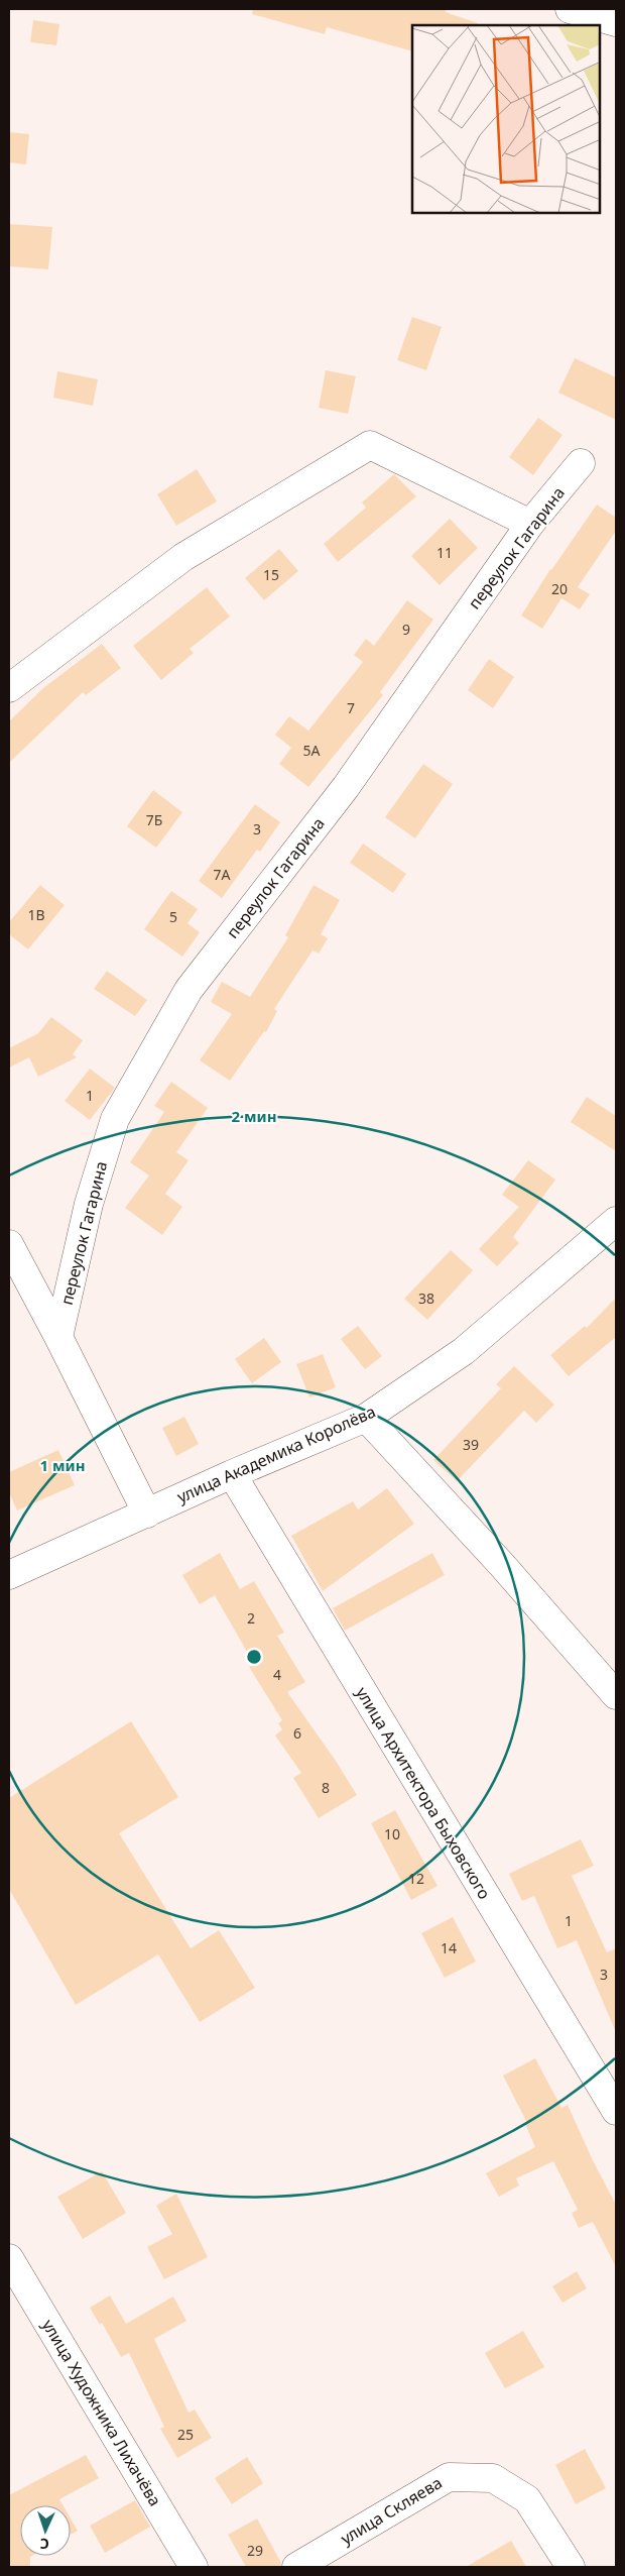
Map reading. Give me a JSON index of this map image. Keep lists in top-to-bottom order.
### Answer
{
  "streets": {
    "street": [
      "переулок Гагарина",
      "улица Академика Королёва",
      "улица Архитектора Быховского",
      "улица Художника Лихачёва",
      "улица Скляева"
    ]
  },
  "crossings": [
    ["улица Академика Королёва", "улица Архитектора Быховского"]
  ],
  "house_numbers": [
    "11",
    "15",
    "20",
    "9",
    "7",
    "5А",
    "7Б",
    "3",
    "7А",
    "1В",
    "5",
    "1",
    "38",
    "39",
    "2",
    "4",
    "6",
    "8",
    "10",
    "12",
    "1",
    "14",
    "3",
    "25",
    "29"
  ],
  "north": "bottom",
  "rings": ["2 мин", "1 мин"]
}
